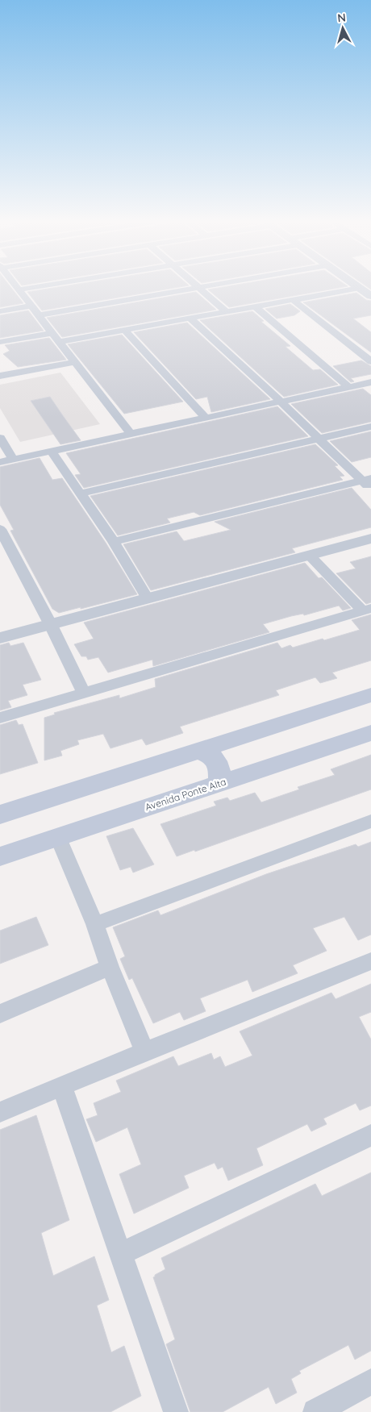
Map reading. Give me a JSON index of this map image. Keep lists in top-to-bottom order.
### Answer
{
  "streets": {
    "main road": ["Avenida Ponte Alta"]
  },
  "north": "top"
}
